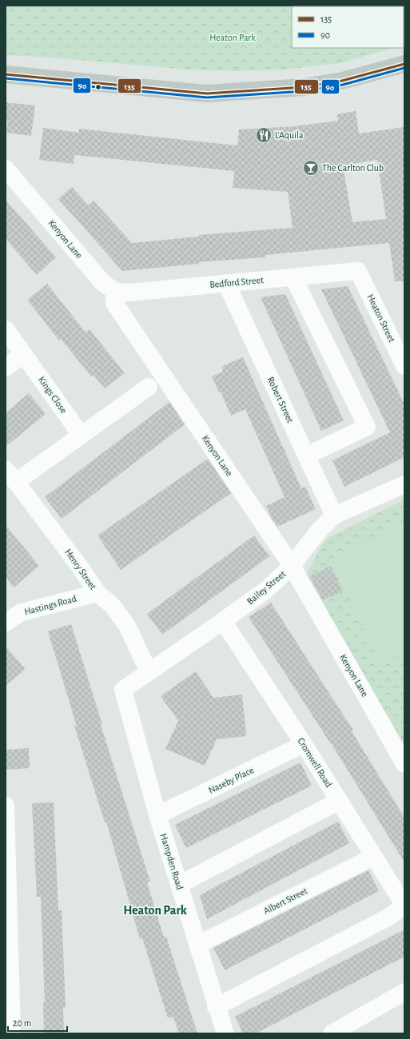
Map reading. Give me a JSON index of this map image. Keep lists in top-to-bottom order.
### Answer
{
  "streets": {
    "street": [
      "Kenyon Lane",
      "Bedford Street",
      "Heaton Street",
      "Kings Close",
      "Robert Street",
      "Henry Street",
      "Bailey Street",
      "Hastings Road",
      "Cromwell Road",
      "Naseby Place",
      "Hampden Road",
      "Albert Street"
    ]
  },
  "crossings": [
    ["Kenyon Lane", "Bedford Street"],
    ["Kenyon Lane", "Bailey Street"],
    ["Bedford Street", "Heaton Street"],
    ["Bedford Street", "Robert Street"],
    ["Robert Street", "Bailey Street"],
    ["Henry Street", "Bailey Street"],
    ["Henry Street", "Hastings Road"],
    ["Bailey Street", "Cromwell Road"],
    ["Bailey Street", "Hampden Road"],
    ["Cromwell Road", "Naseby Place"],
    ["Cromwell Road", "Albert Street"],
    ["Naseby Place", "Hampden Road"],
    ["Hampden Road", "Albert Street"]
  ],
  "districts": ["Heaton Park"],
  "parks": ["Heaton Park"],
  "places": {
    "restaurant": ["L'Aquila"],
    "bar": ["The Carlton Club"]
  },
  "lines": ["transit line 135", "transit line 90"],
  "legend": ["135", "90"],
  "scale_bar": "20 m"
}
